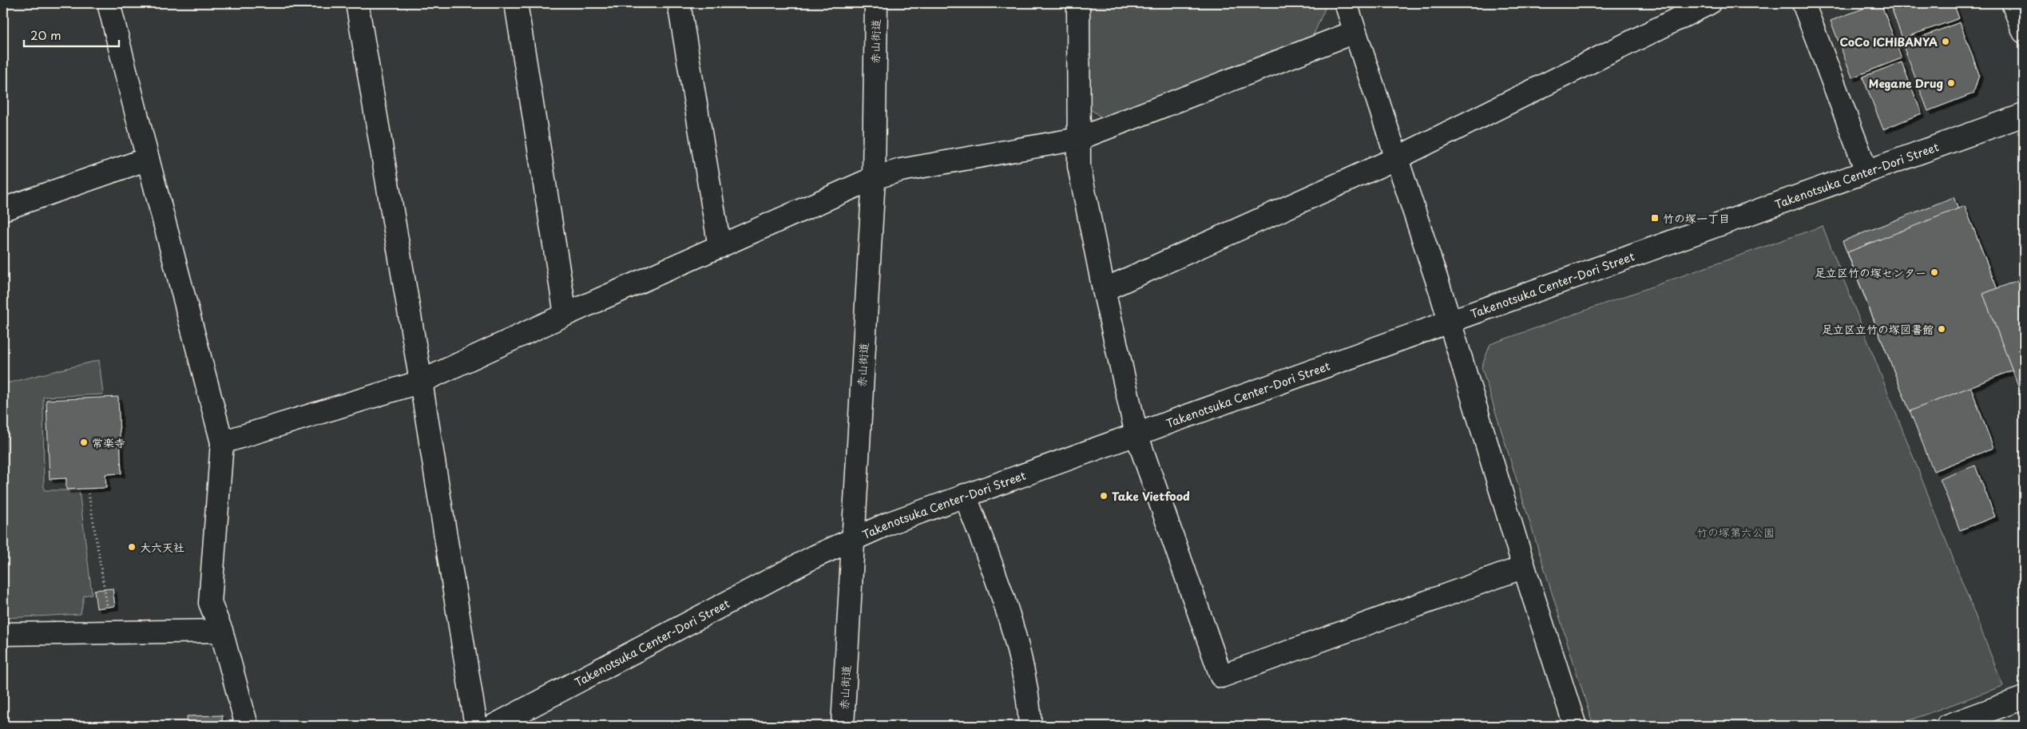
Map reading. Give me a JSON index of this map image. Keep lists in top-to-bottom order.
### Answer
{
  "streets": {
    "street": ["赤山街道", "Takenotsuka Center-Dori Street"]
  },
  "crossings": [
    ["赤山街道", "Takenotsuka Center-Dori Street"]
  ],
  "parks": ["竹の塚第六公園"],
  "places": {
    "other": [
      "CoCo ICHIBANYA",
      "Megane Drug",
      "足立区竹の塚センター",
      "足立区立竹の塚図書館",
      "常楽寺",
      "Take Vietfood",
      "大六天社"
    ],
    "transit": ["竹の塚一丁目"]
  },
  "scale_bar": "20 m"
}
